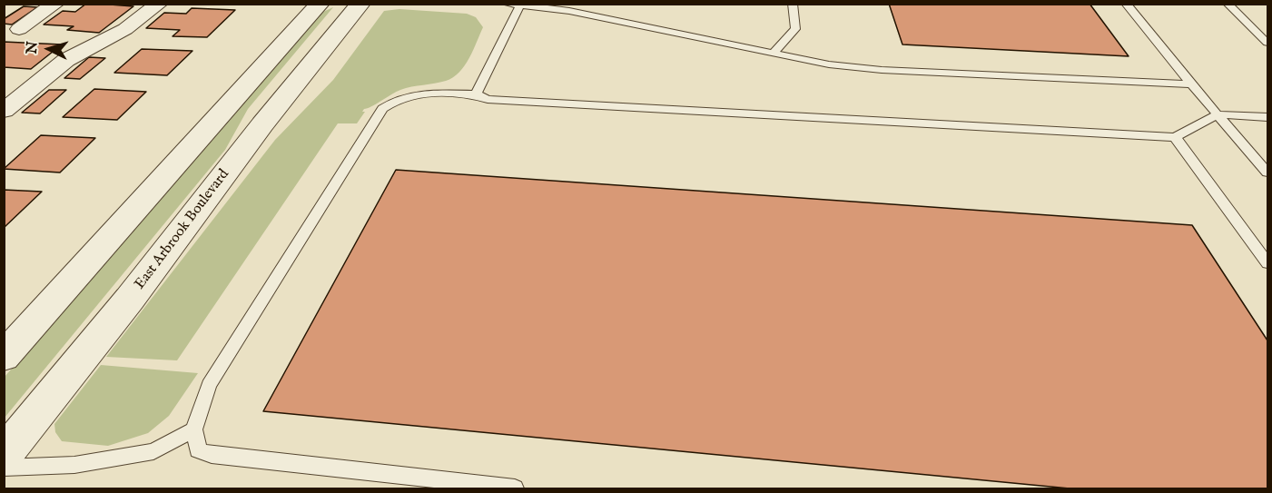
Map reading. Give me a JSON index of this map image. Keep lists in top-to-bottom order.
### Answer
{
  "streets": {
    "street": ["East Arbrook Boulevard"]
  },
  "north": "left"
}
